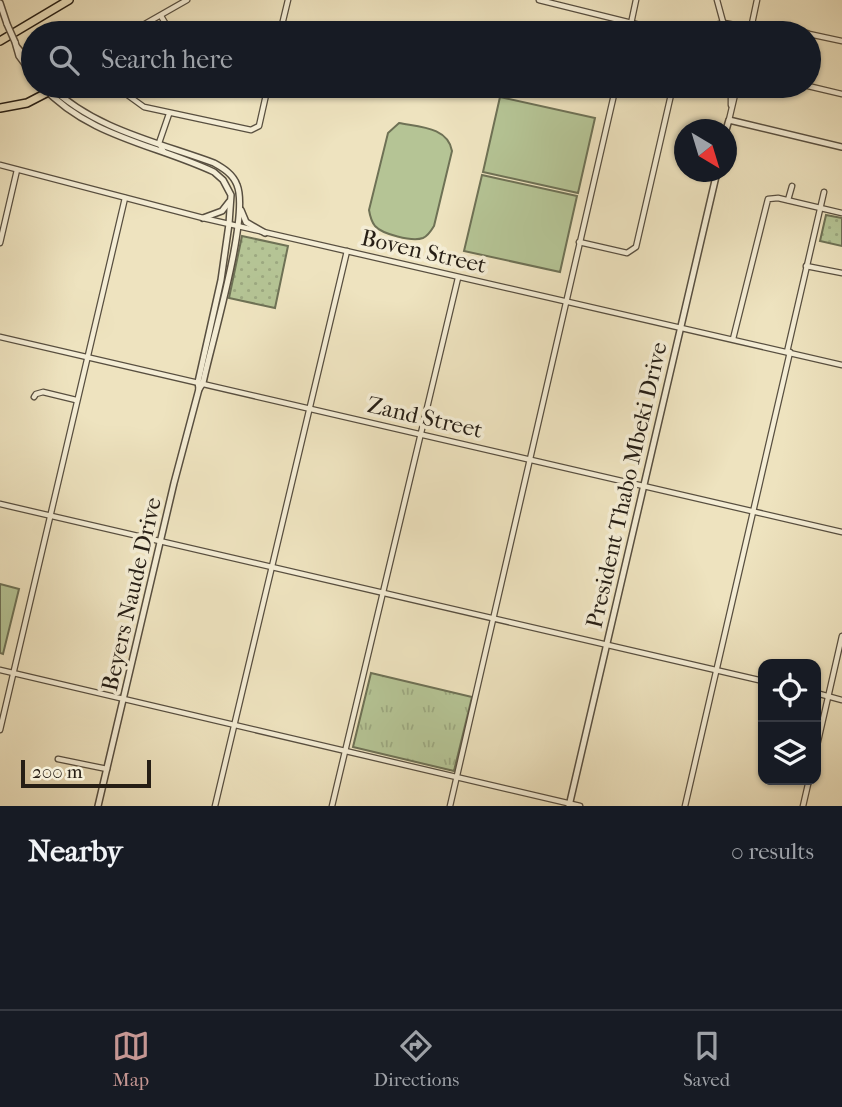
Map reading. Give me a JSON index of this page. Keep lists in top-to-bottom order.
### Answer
{
  "streets": {
    "street": [
      "Boven Street",
      "Zand Street",
      "President Thabo Mbeki Drive",
      "Beyers Naude Drive"
    ]
  },
  "crossings": [
    ["Boven Street", "President Thabo Mbeki Drive"],
    ["Boven Street", "Beyers Naude Drive"],
    ["Zand Street", "President Thabo Mbeki Drive"],
    ["Zand Street", "Beyers Naude Drive"]
  ],
  "scale_bar": "200 m",
  "north": "bottom right",
  "page": {
    "search": "Search here",
    "scale": "200 m",
    "heading": ["Nearby", "0 results"],
    "nav": ["Map", "Directions", "Saved"]
  }
}
